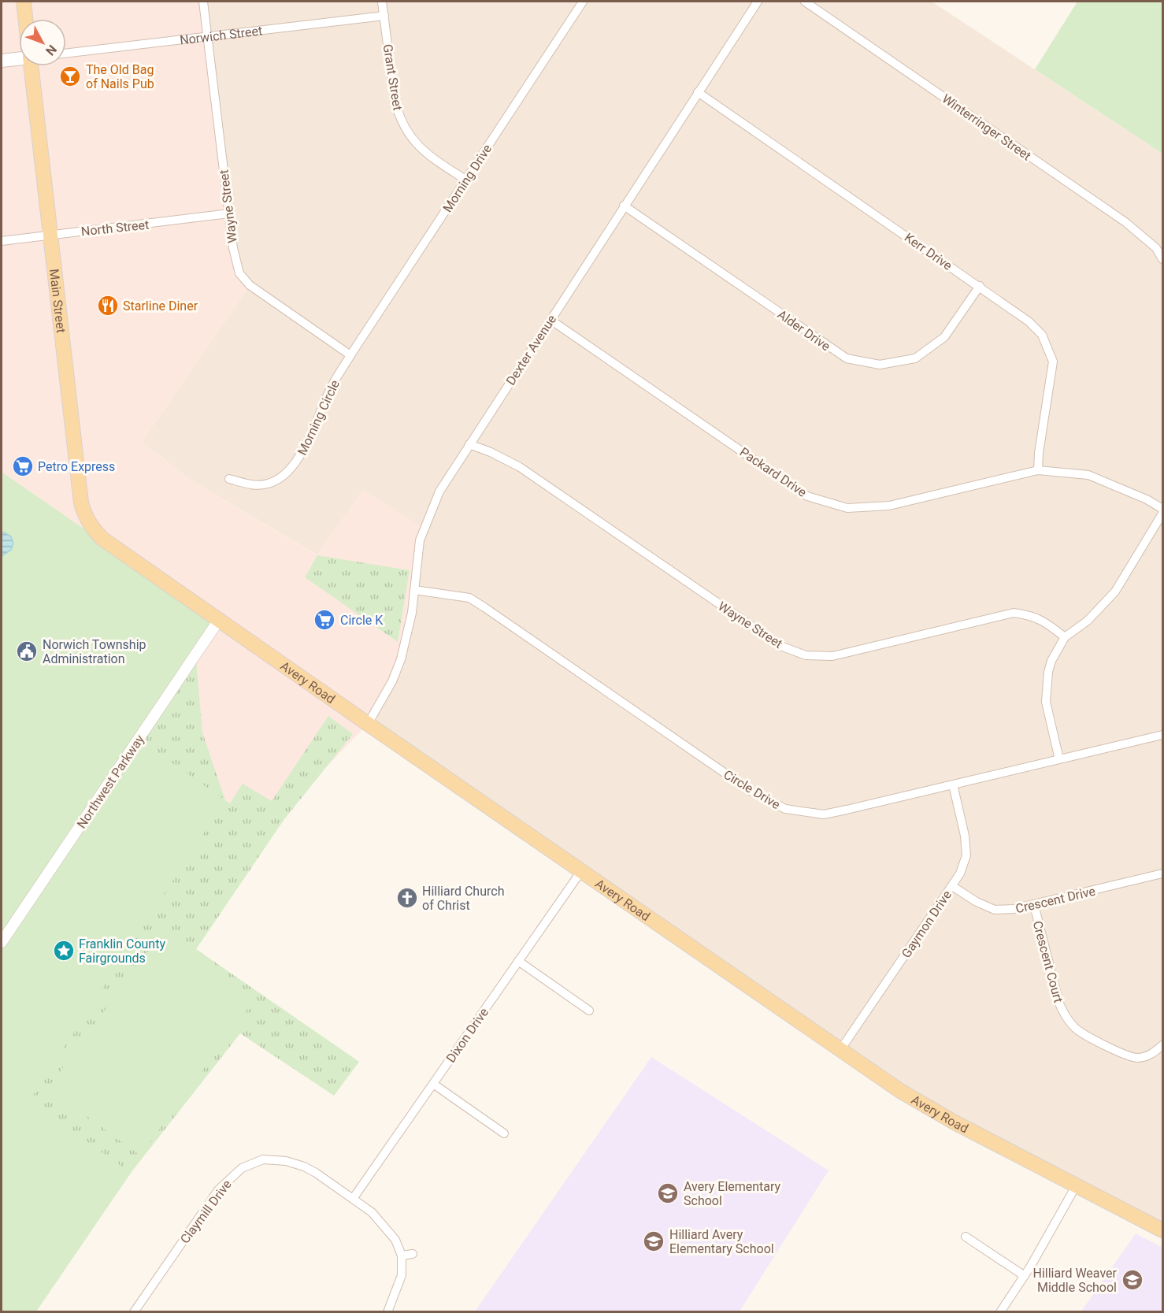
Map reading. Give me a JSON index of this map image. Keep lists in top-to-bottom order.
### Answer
{
  "streets": {
    "main road": ["Main Street", "Avery Road"],
    "street": [
      "Norwich Street",
      "Grant Street",
      "Winterringer Street",
      "Morning Drive",
      "Wayne Street",
      "North Street",
      "Kerr Drive",
      "Alder Drive",
      "Dexter Avenue",
      "Morning Circle",
      "Packard Drive",
      "Northwest Parkway",
      "Circle Drive",
      "Crescent Drive",
      "Gaymon Drive",
      "Crescent Court",
      "Dixon Drive",
      "Claymill Drive"
    ]
  },
  "crossings": [
    ["Norwich Street", "Grant Street"],
    ["Norwich Street", "Wayne Street"],
    ["Grant Street", "Morning Drive"],
    ["Morning Drive", "Wayne Street"],
    ["Morning Drive", "Morning Circle"],
    ["Wayne Street", "North Street"],
    ["Wayne Street", "Dexter Avenue"],
    ["Wayne Street", "Morning Circle"],
    ["North Street", "Main Street"],
    ["Kerr Drive", "Alder Drive"],
    ["Kerr Drive", "Dexter Avenue"],
    ["Kerr Drive", "Packard Drive"],
    ["Main Street", "Avery Road"],
    ["Alder Drive", "Dexter Avenue"],
    ["Dexter Avenue", "Packard Drive"],
    ["Dexter Avenue", "Avery Road"],
    ["Dexter Avenue", "Circle Drive"],
    ["Avery Road", "Northwest Parkway"],
    ["Avery Road", "Gaymon Drive"],
    ["Avery Road", "Dixon Drive"],
    ["Circle Drive", "Gaymon Drive"],
    ["Crescent Drive", "Gaymon Drive"],
    ["Crescent Drive", "Crescent Court"],
    ["Dixon Drive", "Claymill Drive"]
  ],
  "places": {
    "bar": ["The Old Bag of Nails Pub"],
    "restaurant": ["Starline Diner"],
    "supermarket": ["Petro Express", "Circle K"],
    "public building": ["Norwich Township Administration"],
    "church": ["Hilliard Church of Christ"],
    "place": ["Franklin County Fairgrounds"],
    "school or university": ["Avery Elementary School", "Hilliard Avery Elementary School", "Hilliard Weaver Middle School"]
  },
  "north": "bottom right"
}
